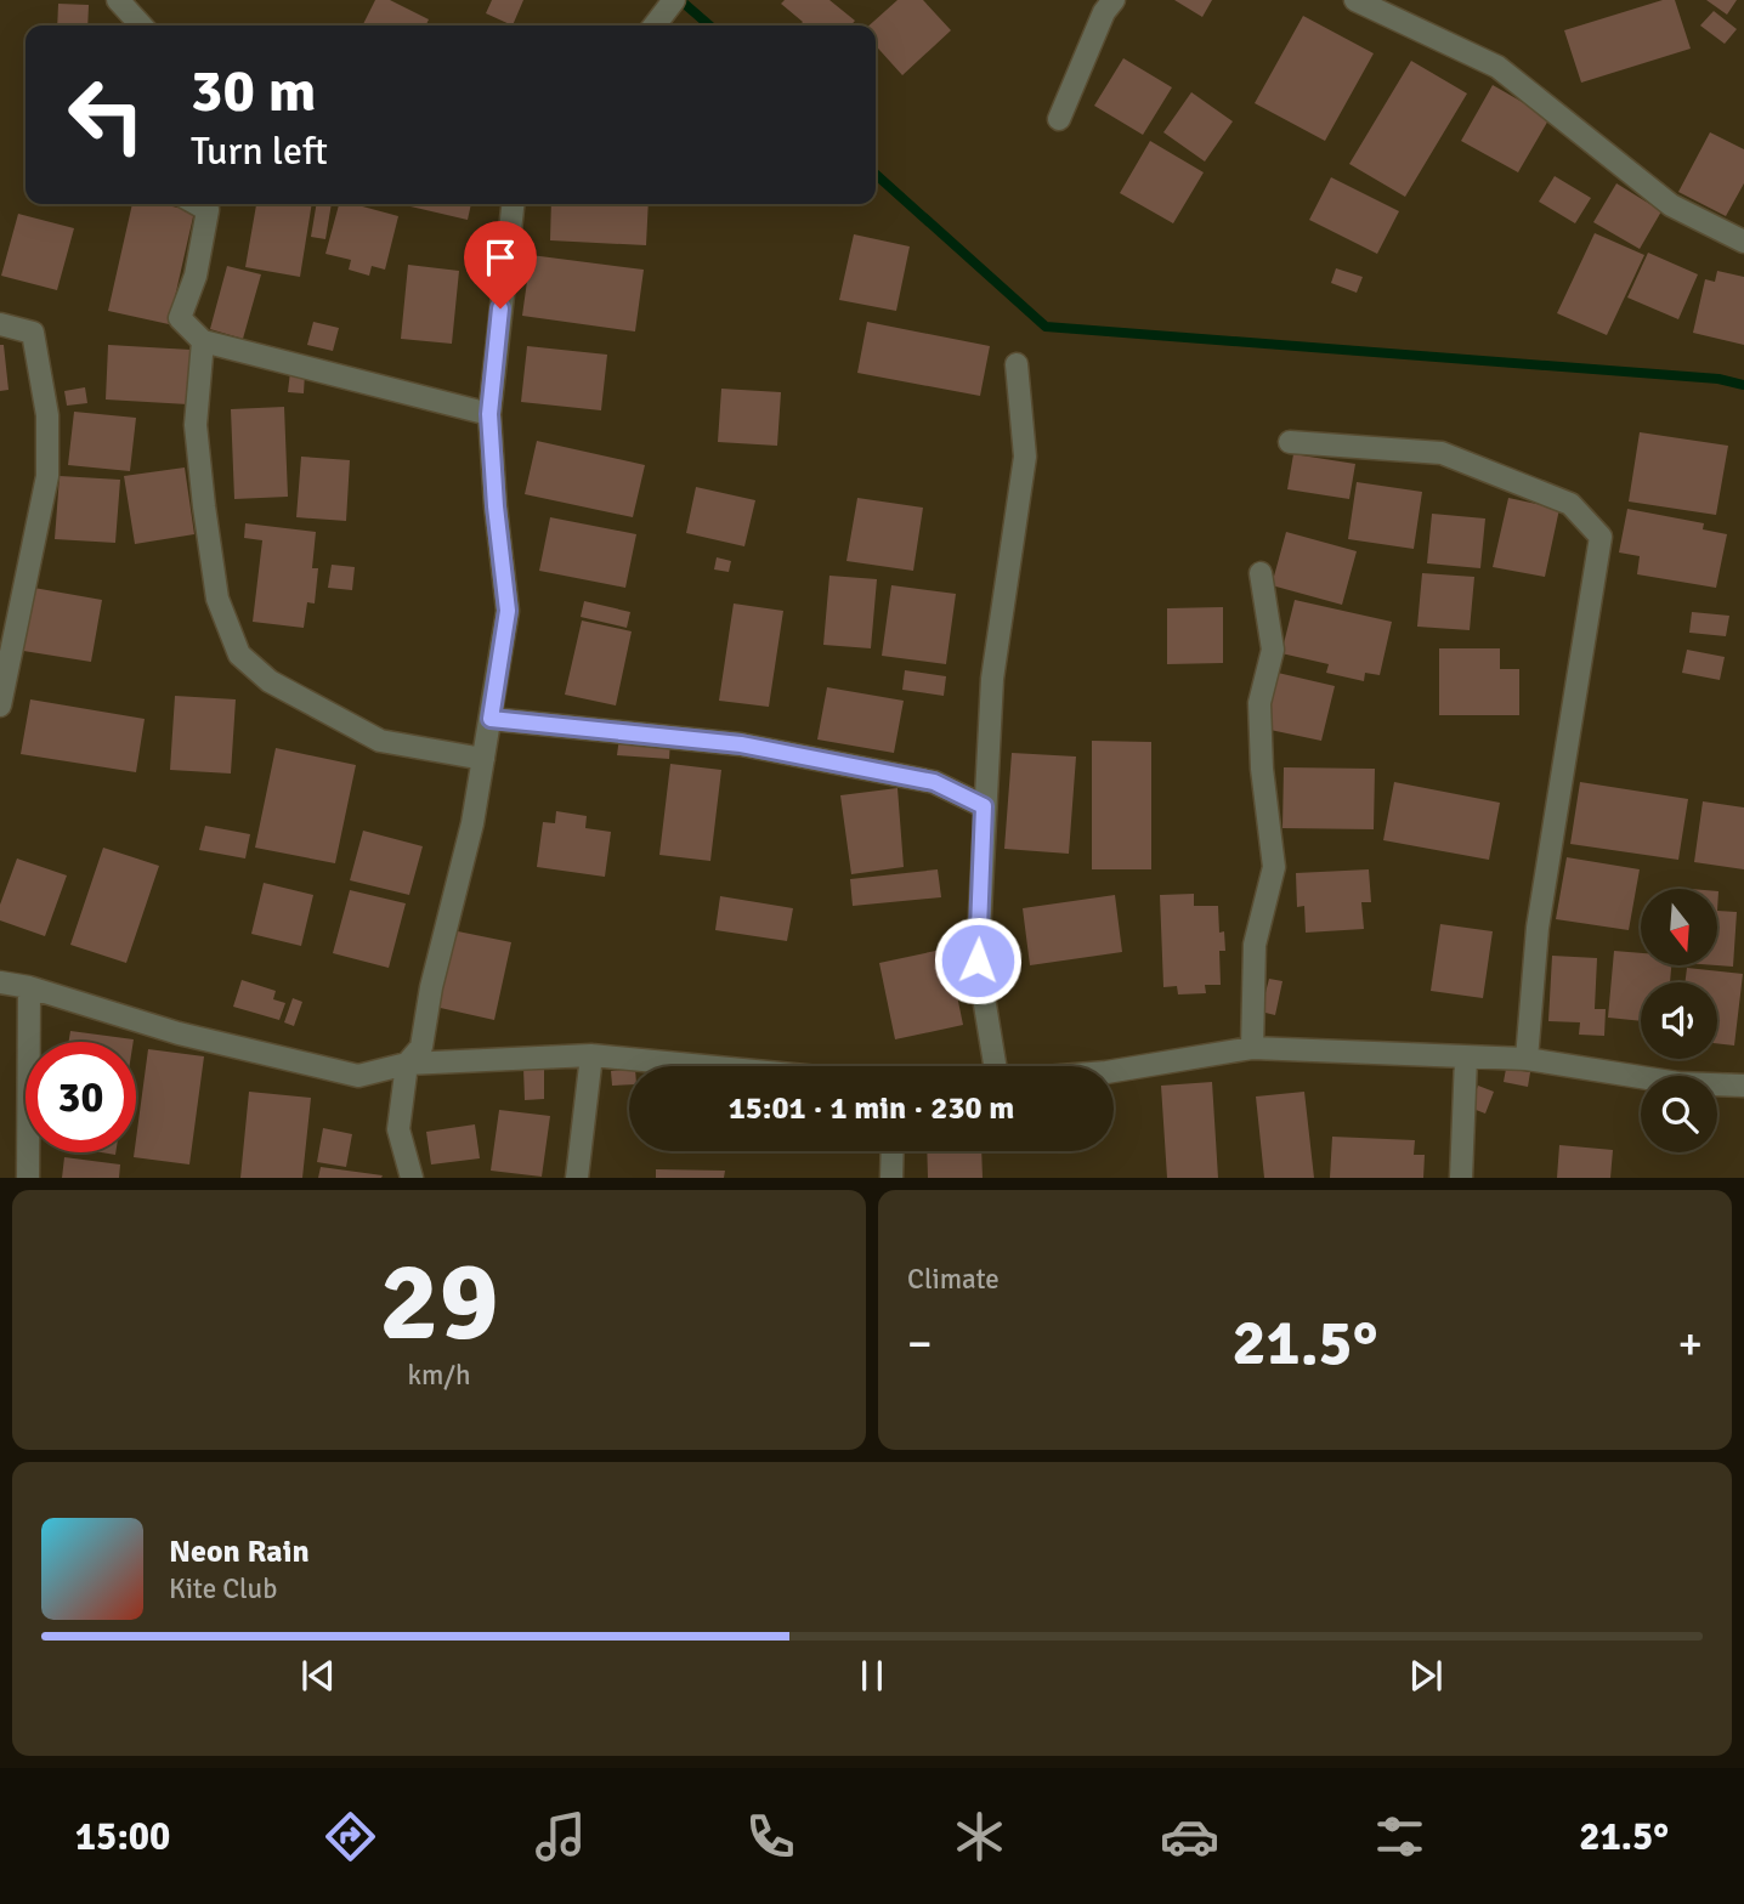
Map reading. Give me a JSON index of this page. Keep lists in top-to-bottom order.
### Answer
{
  "north": "bottom",
  "page": {
    "turn": ["30 m", "Turn left"],
    "limit": "30",
    "trip": "15:01 · 1 min · 230 m",
    "tile": [
      ["29", "km/h"],
      "Climate"
    ],
    "heat": ["−", "21.5°", "+"],
    "song": ["Neon Rain", "Kite Club"],
    "tabs": ["15:00", "21.5°"]
  }
}
